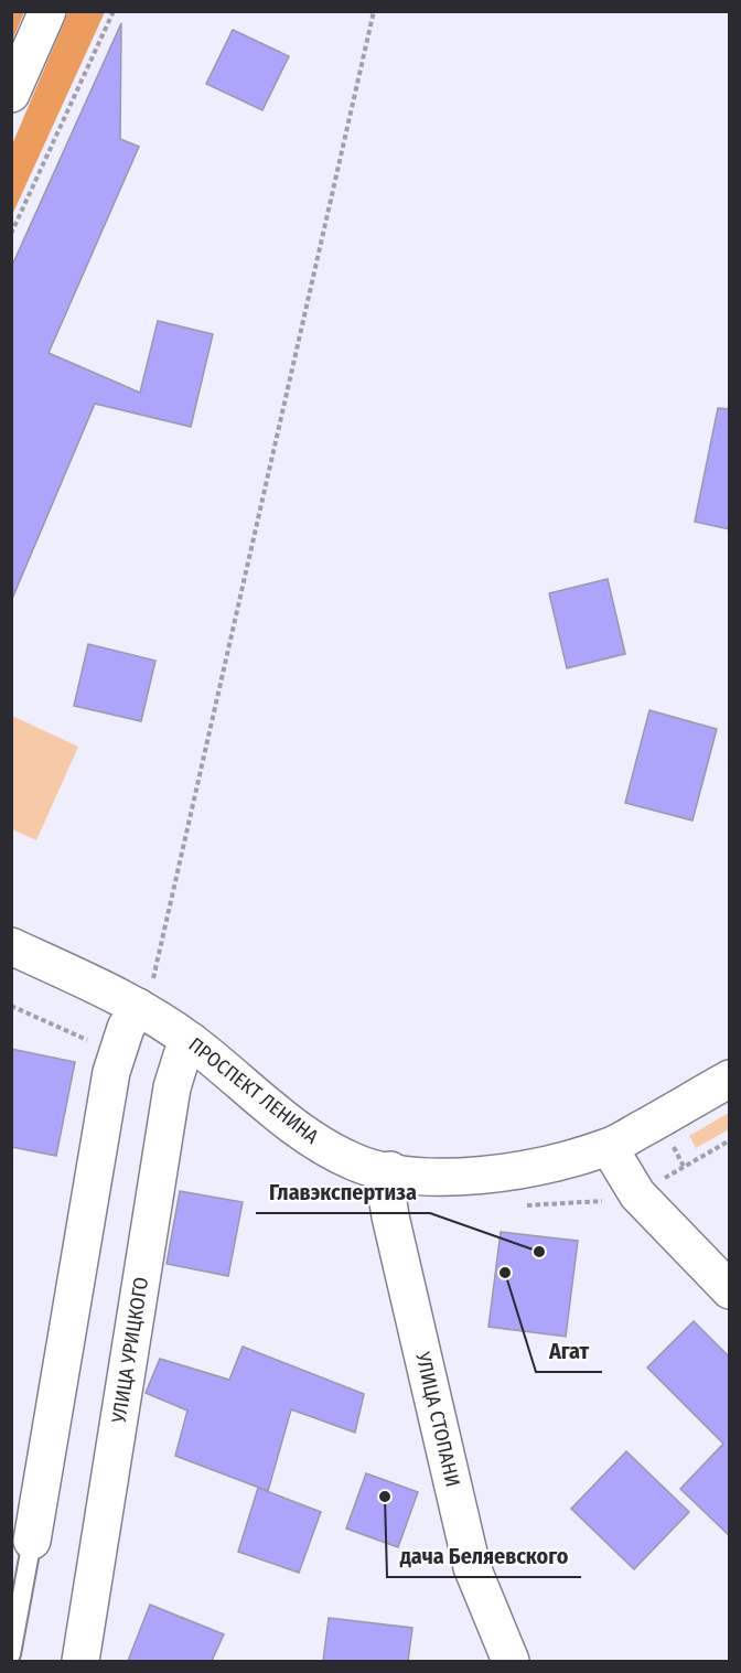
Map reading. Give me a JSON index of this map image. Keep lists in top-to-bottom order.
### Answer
{
  "streets": {
    "street": ["ПРОСПЕКТ ЛЕНИНА", "УЛИЦА УРИЦКОГО", "УЛИЦА СТОПАНИ"]
  },
  "crossings": [
    ["ПРОСПЕКТ ЛЕНИНА", "УЛИЦА УРИЦКОГО"],
    ["ПРОСПЕКТ ЛЕНИНА", "УЛИЦА СТОПАНИ"]
  ],
  "places": ["Главэкспертиза", "Агат", "дача Беляевского"]
}
